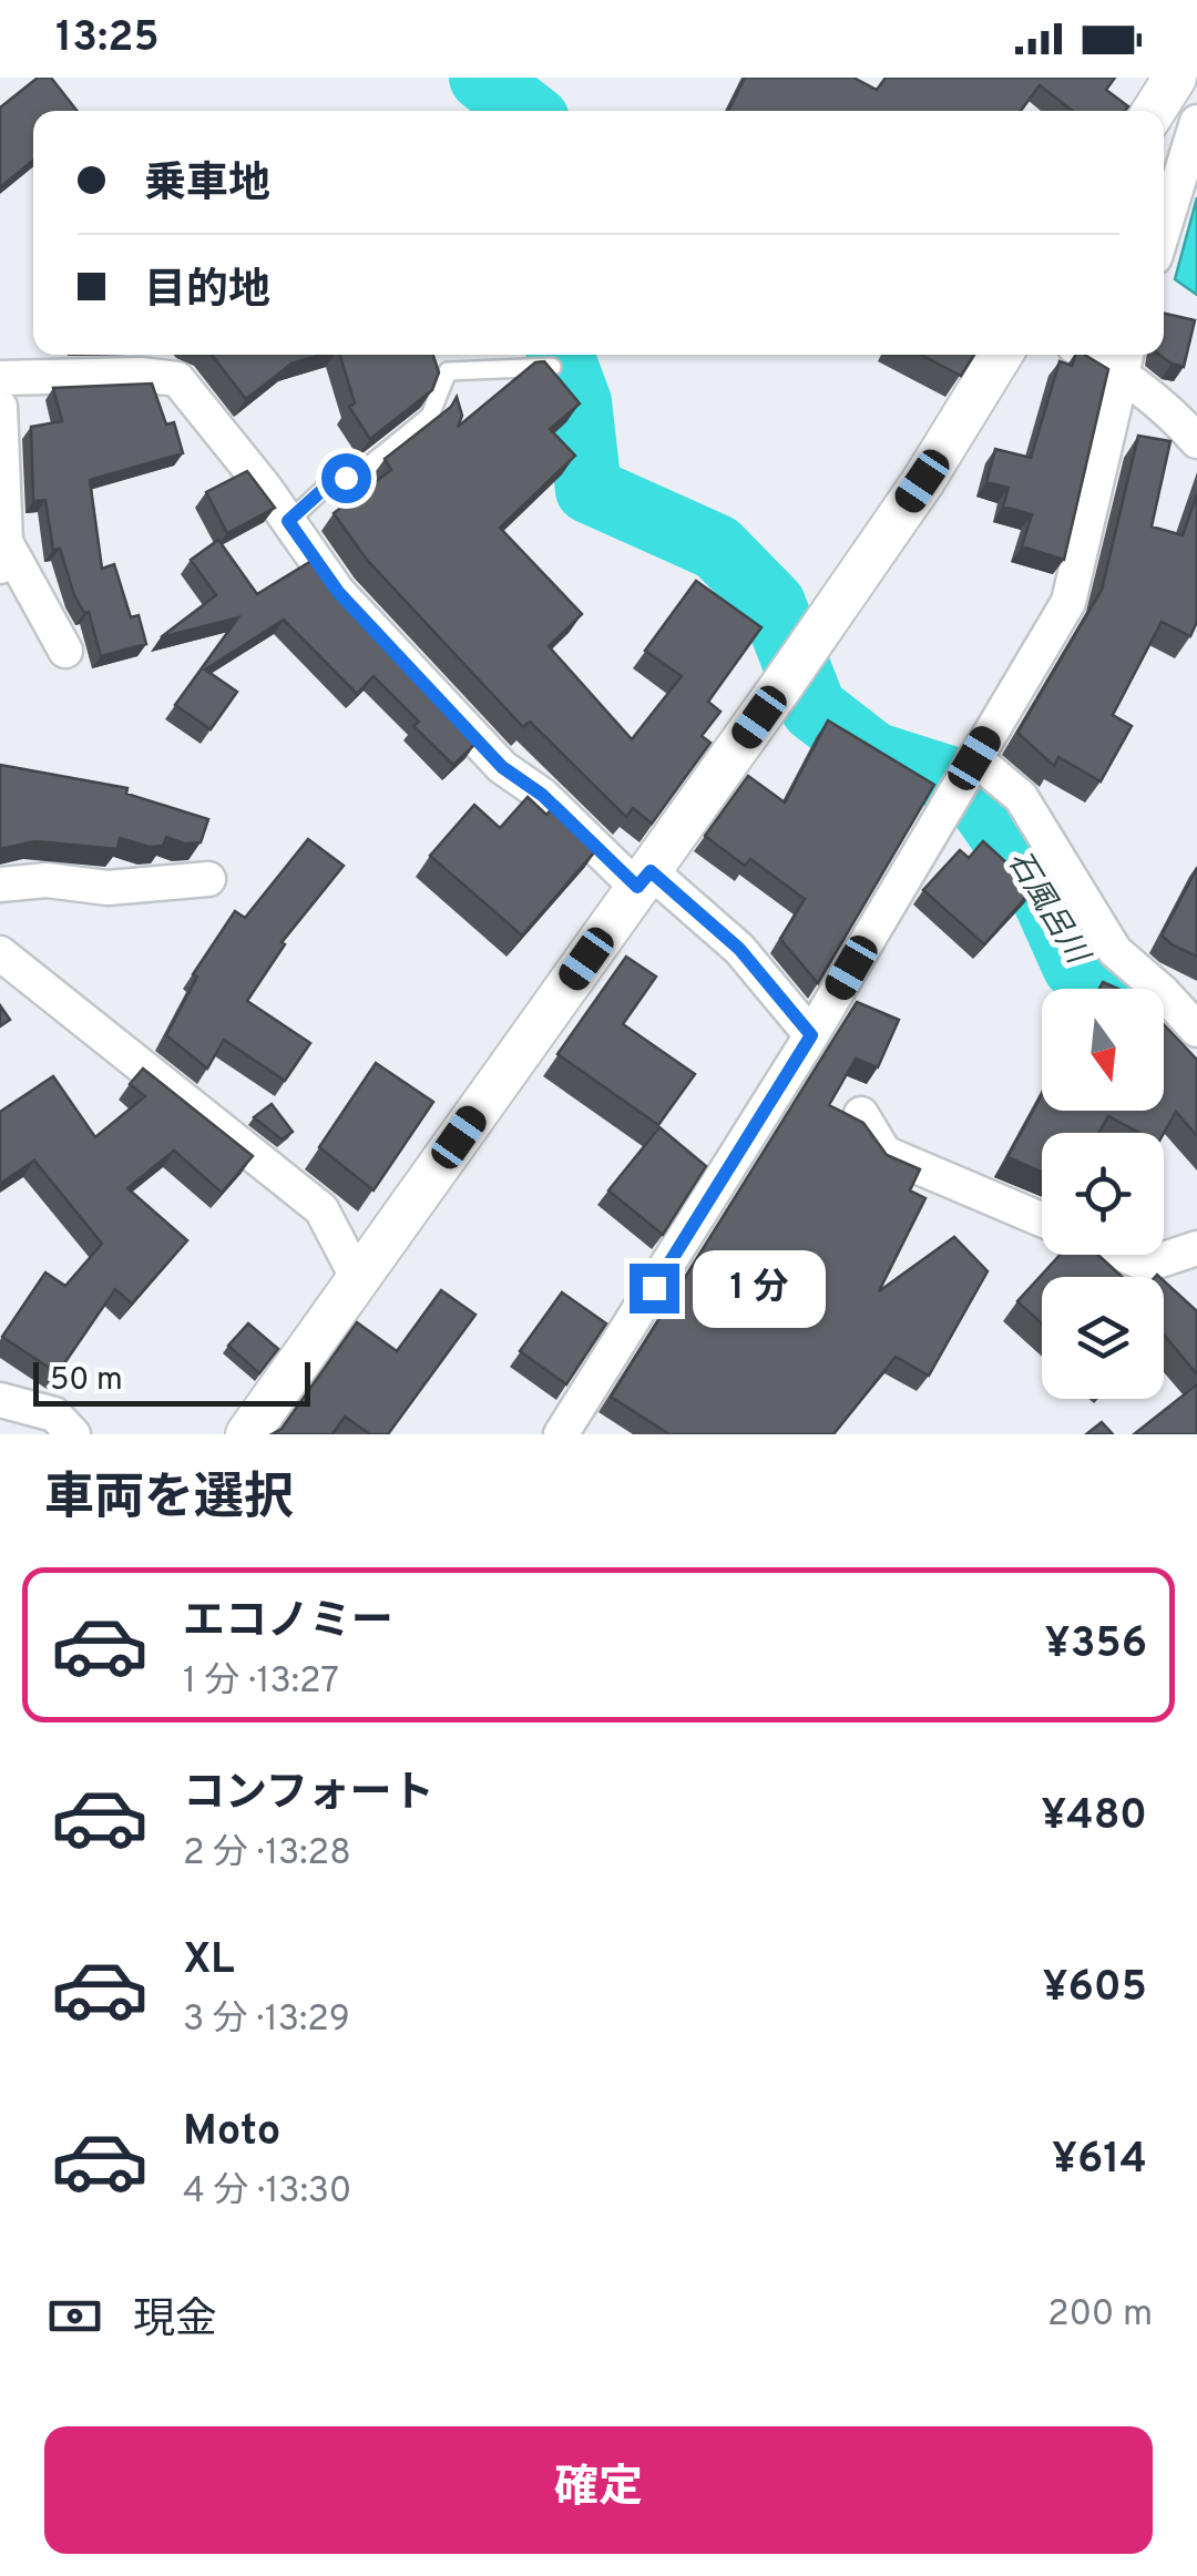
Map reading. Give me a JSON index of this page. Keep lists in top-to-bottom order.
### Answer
{
  "water": ["石風呂川"],
  "scale_bar": "50 m",
  "north": "bottom",
  "page": {
    "status": "13:25",
    "banner": ["乗車地", "目的地"],
    "bubble": "1 分",
    "scale": "50 m",
    "heading": "車両を選択",
    "list": [
      {
        "name": "エコノミー",
        "note": "1 分 · 13:27",
        "value": "¥356"
      },
      {
        "name": "コンフォート",
        "note": "2 分 · 13:28",
        "value": "¥480"
      },
      {
        "name": "XL",
        "note": "3 分 · 13:29",
        "value": "¥605"
      },
      {
        "name": "Moto",
        "note": "4 分 · 13:30",
        "value": "¥614"
      }
    ],
    "pay": ["現金", "200 m"],
    "buttons": "確定"
  }
}
